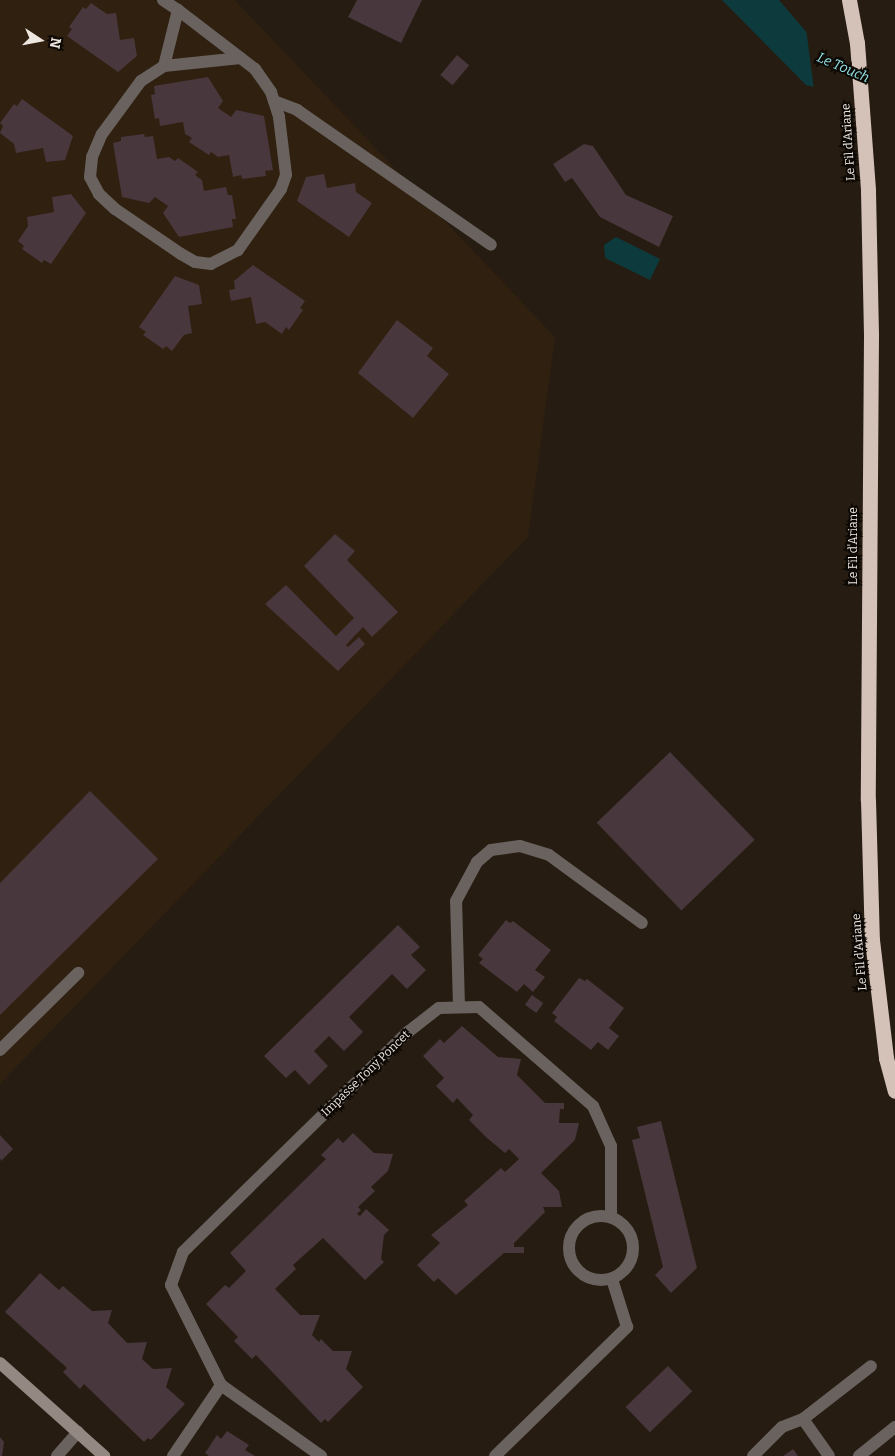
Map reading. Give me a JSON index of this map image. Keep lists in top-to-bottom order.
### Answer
{
  "streets": {
    "highway": ["Le Fil d'Ariane"],
    "street": ["Impasse Tony Poncet"]
  },
  "water": ["Le Touch"],
  "north": "right"
}
